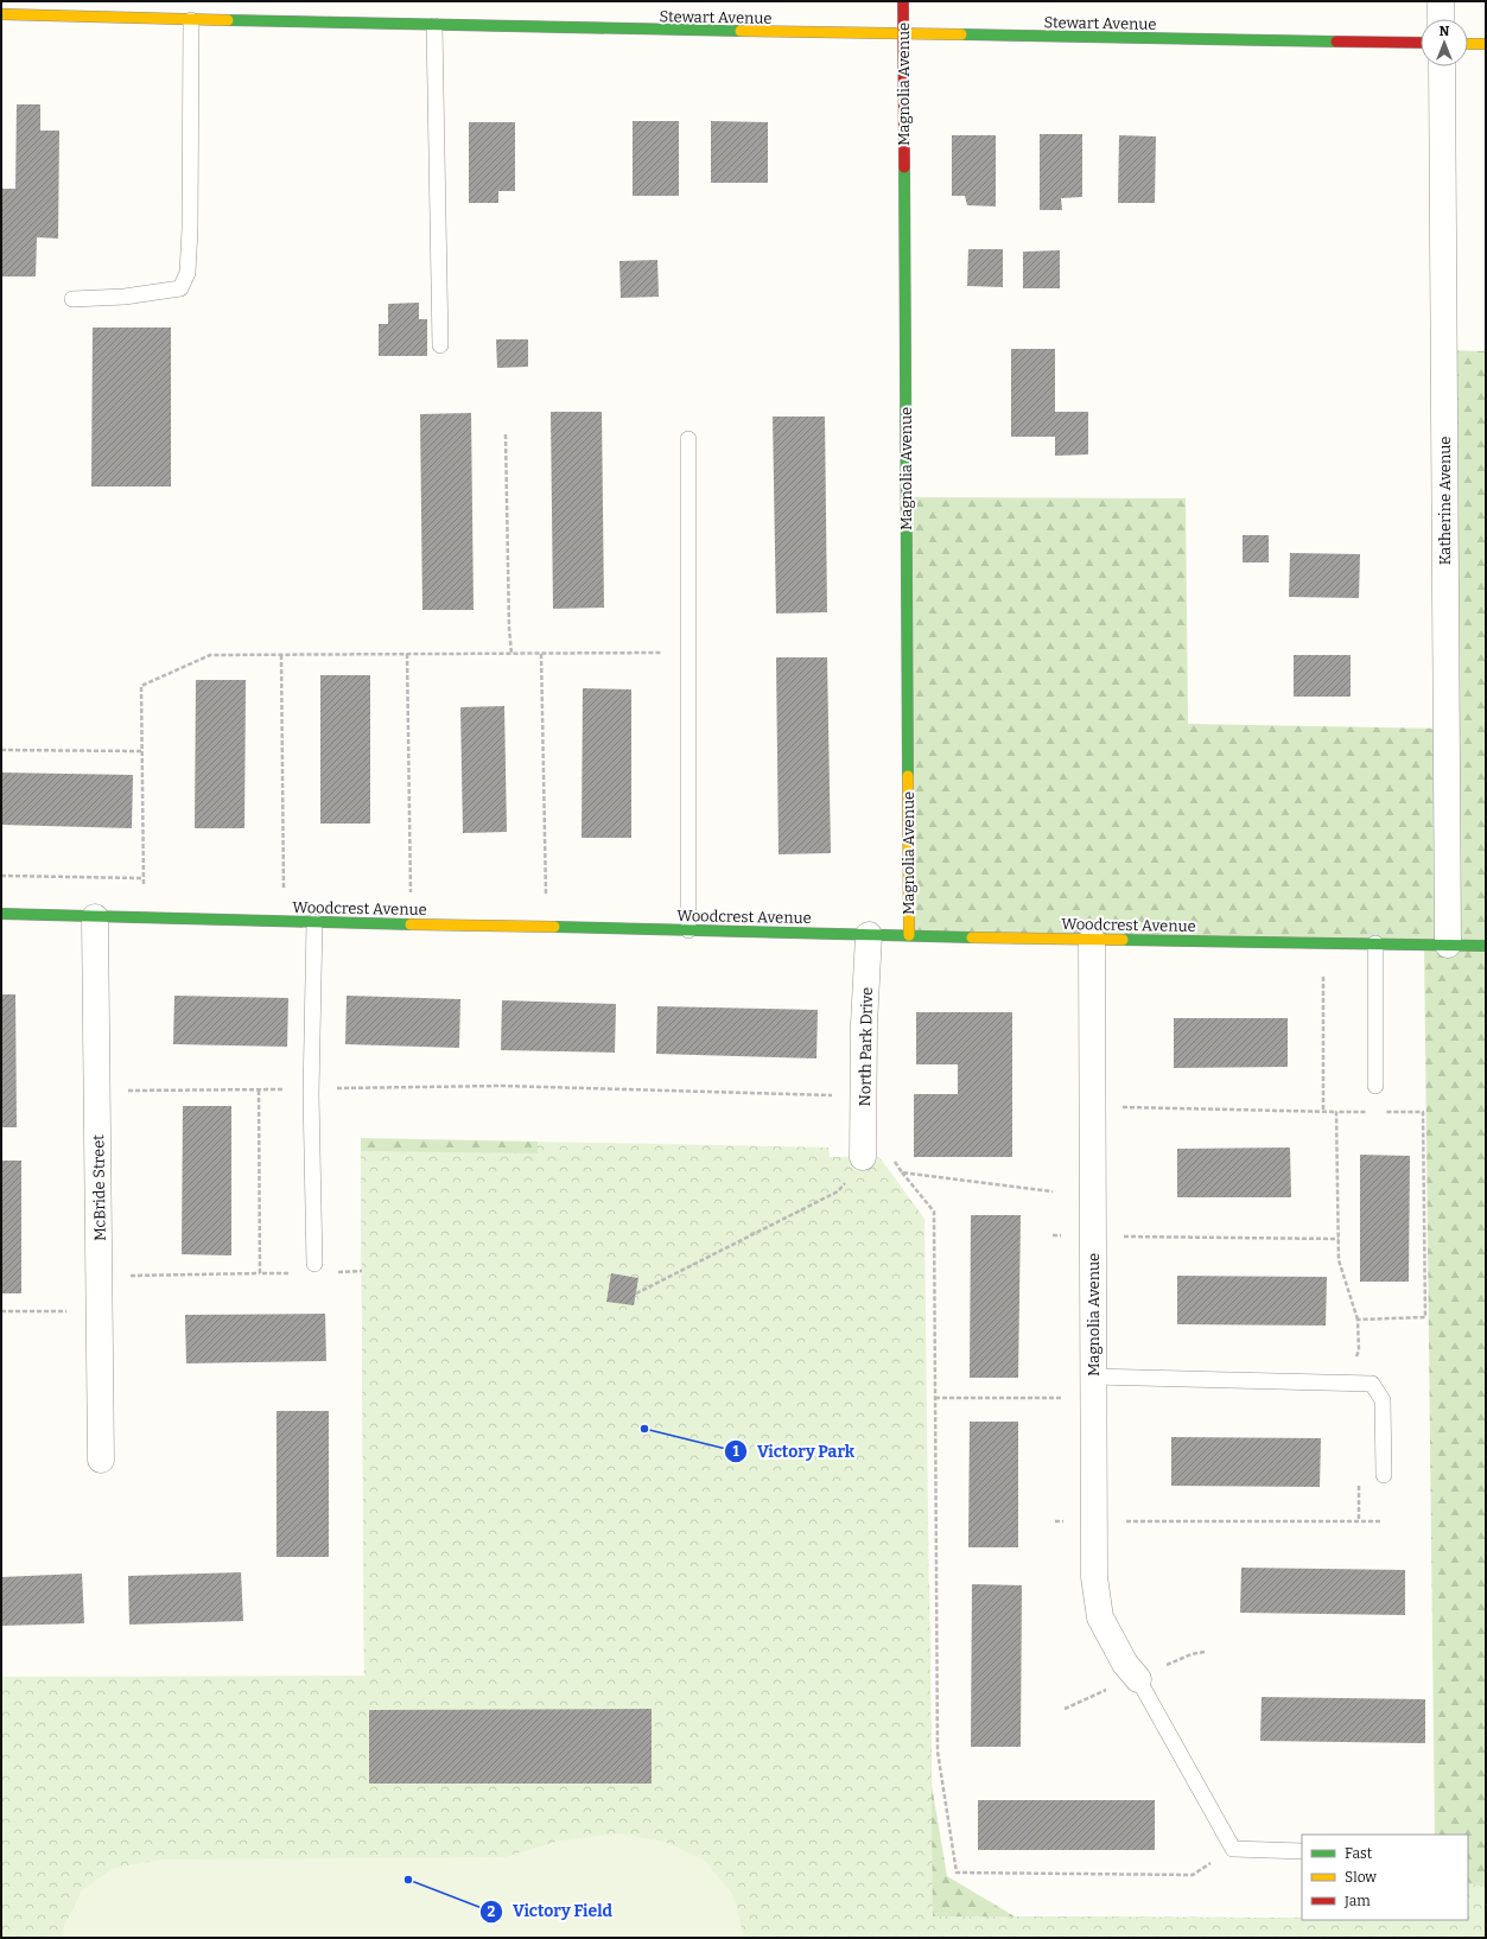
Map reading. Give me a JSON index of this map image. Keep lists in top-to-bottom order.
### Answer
{
  "streets": {
    "street": [
      "Stewart Avenue",
      "Magnolia Avenue",
      "Katherine Avenue",
      "Woodcrest Avenue",
      "North Park Drive",
      "McBride Street"
    ]
  },
  "crossings": [
    ["Stewart Avenue", "Magnolia Avenue"],
    ["Magnolia Avenue", "Woodcrest Avenue"],
    ["Katherine Avenue", "Woodcrest Avenue"],
    ["Woodcrest Avenue", "North Park Drive"],
    ["Woodcrest Avenue", "McBride Street"]
  ],
  "places": ["Victory Park", "Victory Field"],
  "legend": ["Fast", "Slow", "Jam"],
  "north": "top"
}
